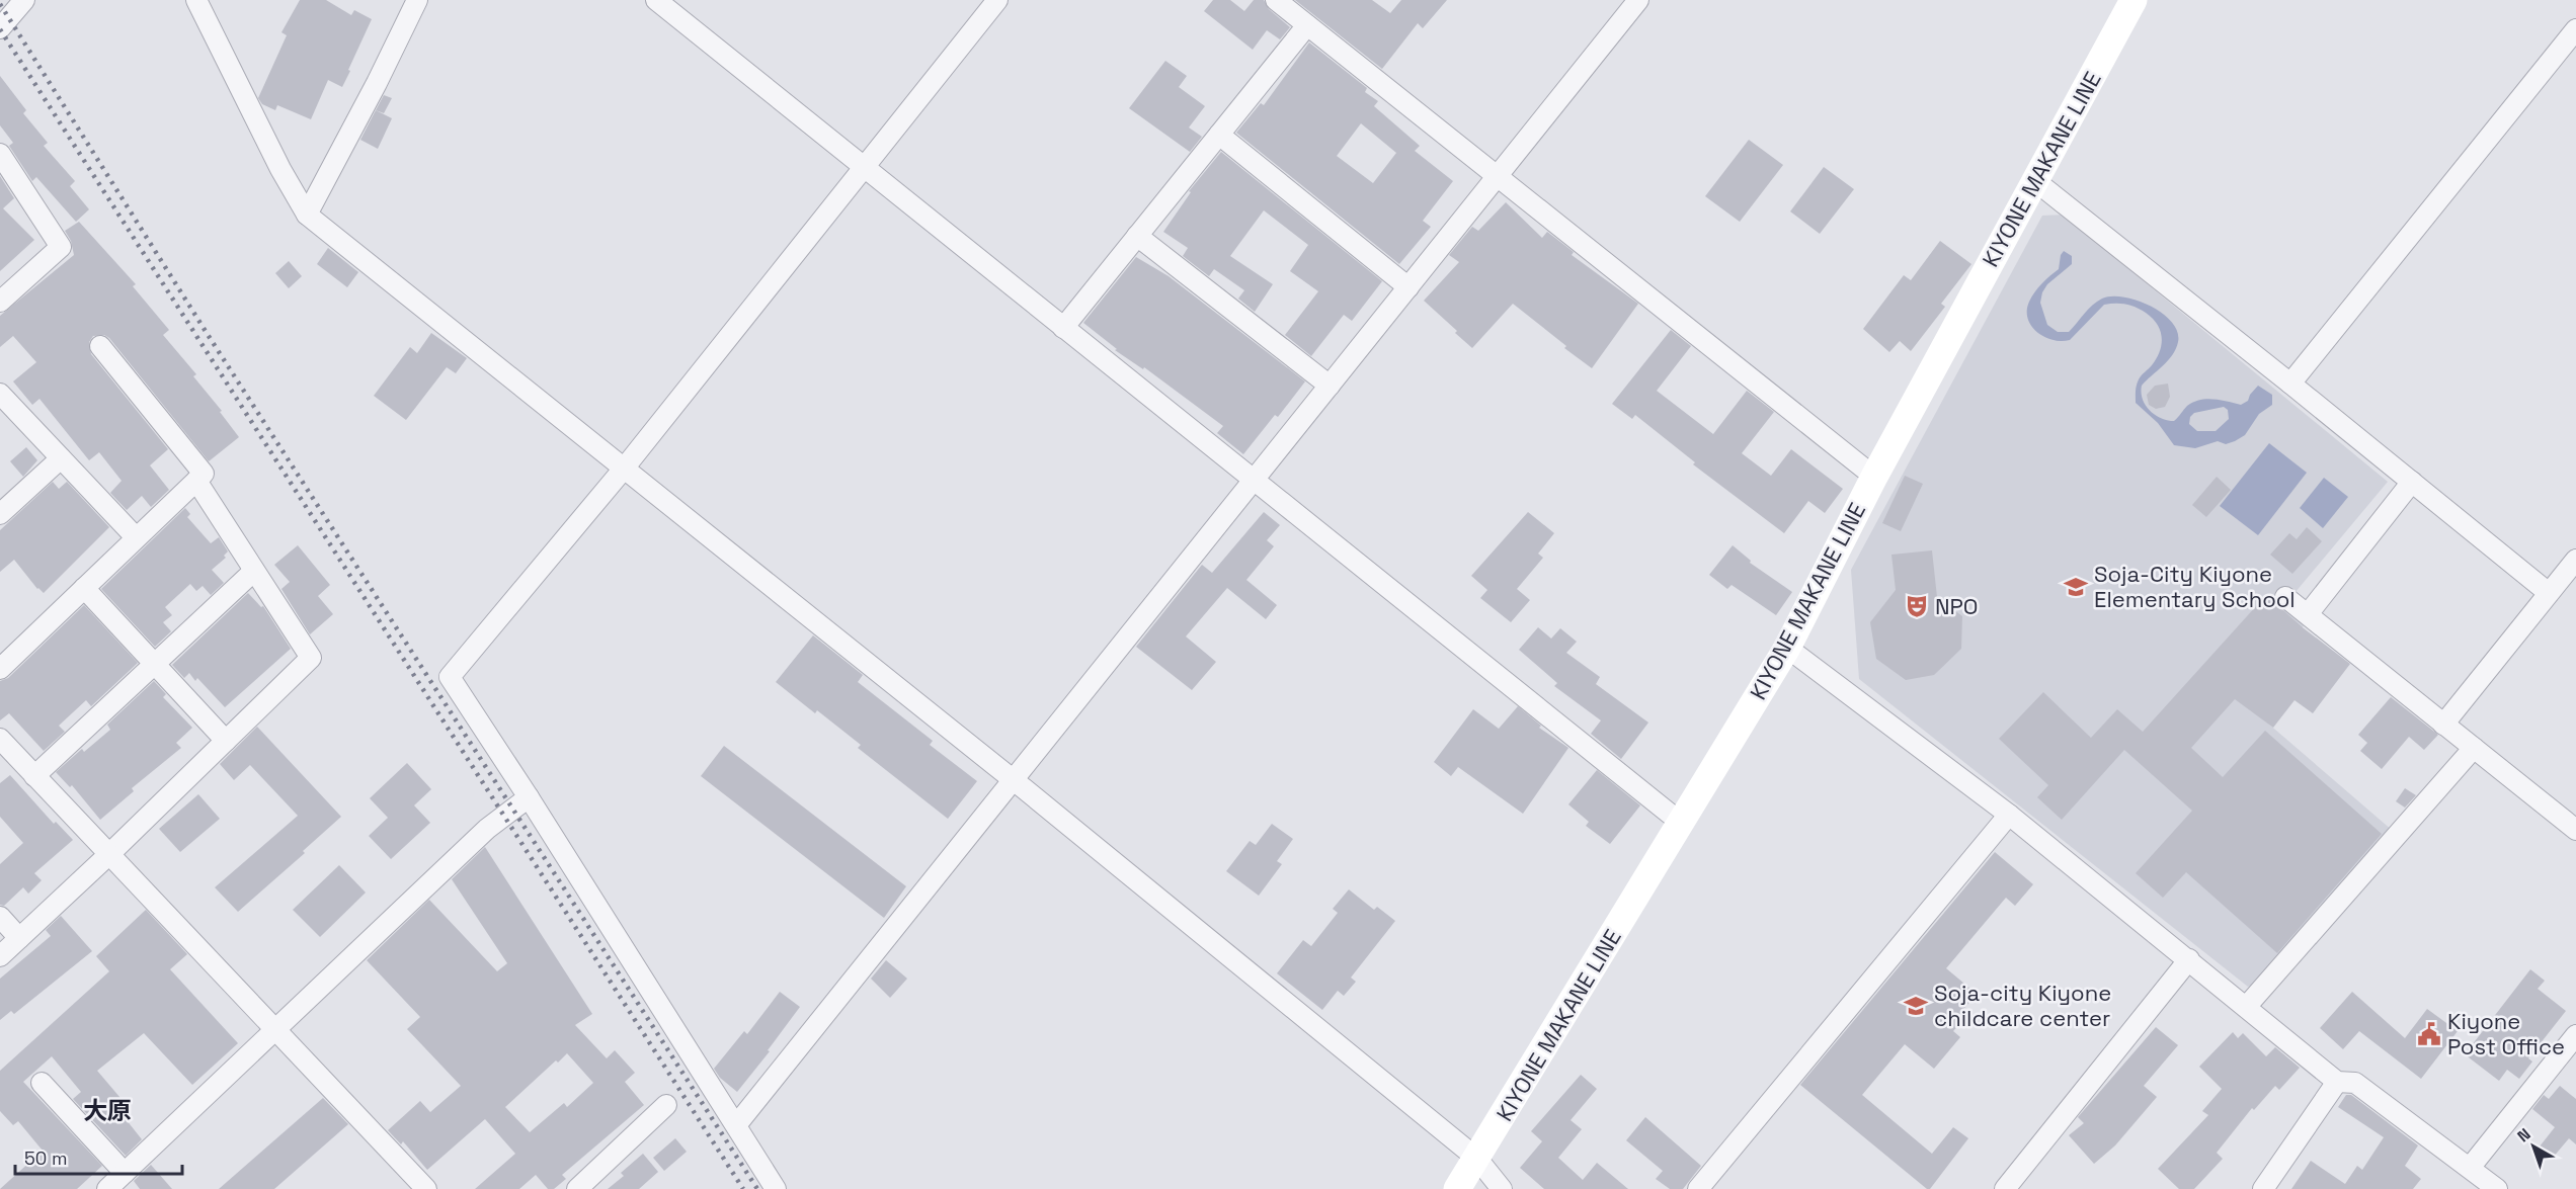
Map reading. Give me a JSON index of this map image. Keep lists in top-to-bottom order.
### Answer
{
  "streets": {
    "main road": ["KIYONE MAKANE LINE"]
  },
  "districts": ["大原"],
  "places": {
    "school or university": ["Soja-City Kiyone Elementary School", "Soja-city Kiyone childcare center"],
    "theatre": ["NPO"],
    "public building": ["Kiyone Post Office"]
  },
  "scale_bar": "50 m",
  "north": "top left"
}
